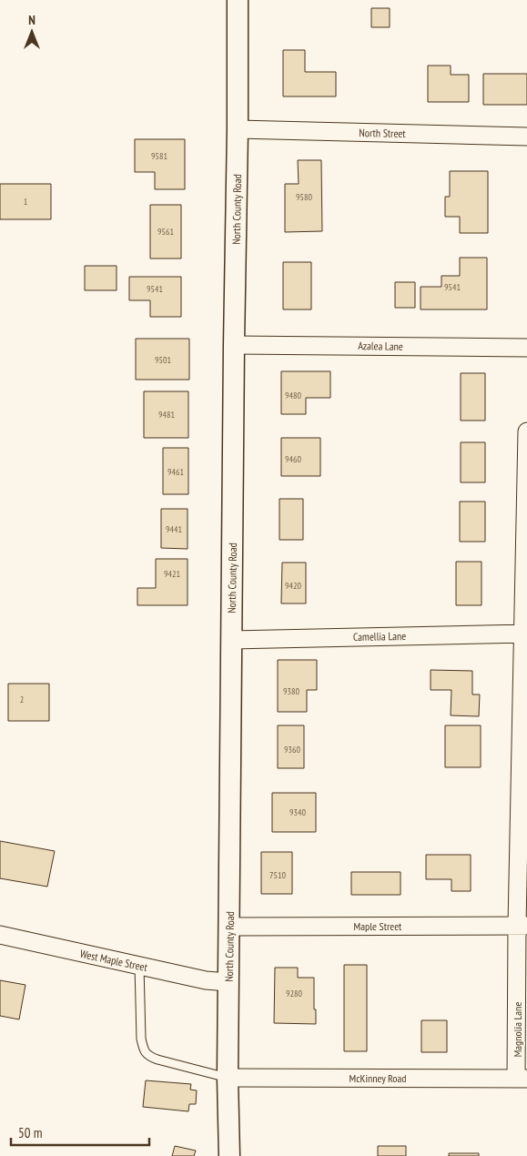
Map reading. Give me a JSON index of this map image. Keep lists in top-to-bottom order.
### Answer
{
  "streets": {
    "street": [
      "North Street",
      "North County Road",
      "Azalea Lane",
      "Camellia Lane",
      "Maple Street",
      "West Maple Street",
      "Magnolia Lane",
      "McKinney Road"
    ]
  },
  "crossings": [
    ["North Street", "North County Road"],
    ["North County Road", "Azalea Lane"],
    ["North County Road", "Camellia Lane"],
    ["North County Road", "Maple Street"],
    ["North County Road", "West Maple Street"],
    ["North County Road", "McKinney Road"],
    ["Camellia Lane", "Magnolia Lane"],
    ["Maple Street", "Magnolia Lane"],
    ["Magnolia Lane", "McKinney Road"]
  ],
  "house_numbers": [
    "9581",
    "9580",
    "1",
    "9561",
    "9541",
    "9541",
    "9501",
    "9480",
    "9481",
    "9460",
    "9461",
    "9441",
    "9421",
    "9420",
    "9380",
    "2",
    "9360",
    "9340",
    "7510",
    "9280"
  ],
  "scale_bar": "50 m",
  "north": "top"
}
